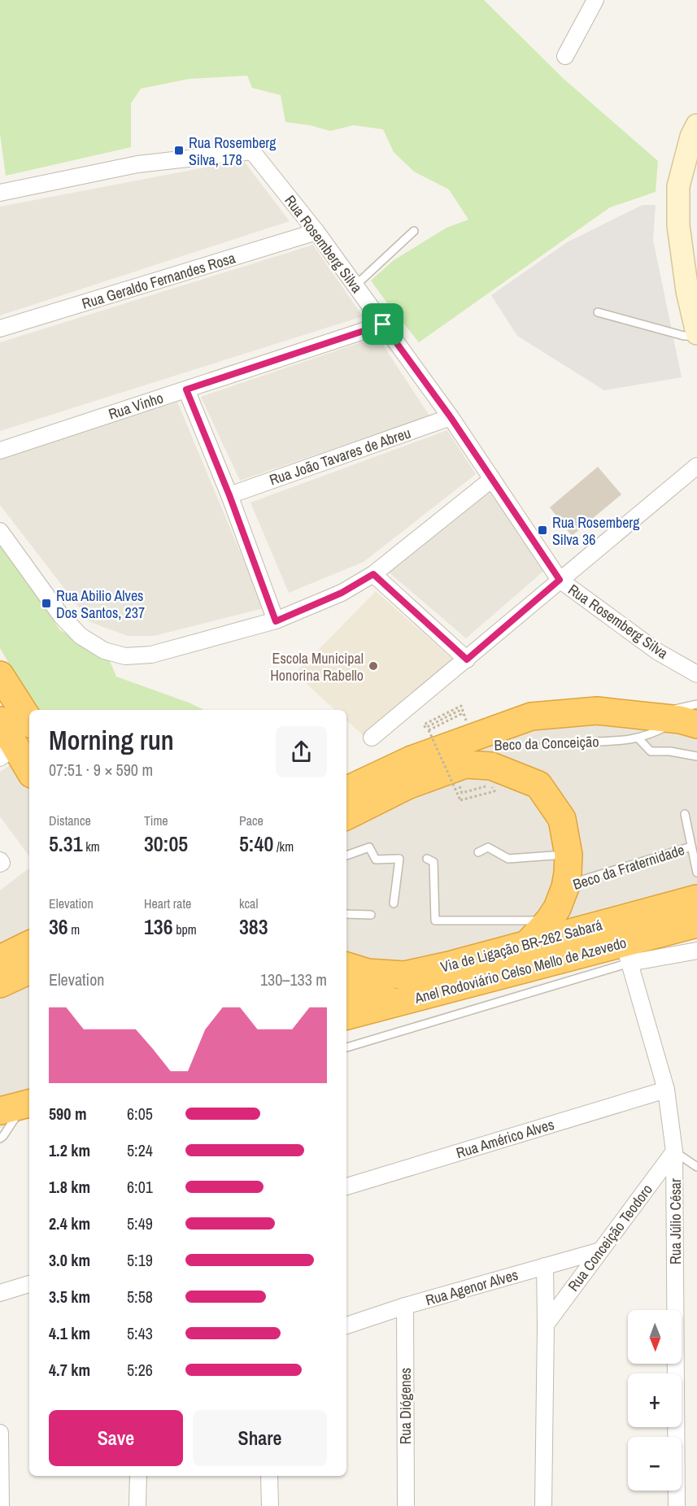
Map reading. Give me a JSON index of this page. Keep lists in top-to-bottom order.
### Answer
{
  "streets": {
    "highway": ["Via de Ligação BR-262 Sabará", "Anel Rodoviário Celso Mello de Azevedo"],
    "street": [
      "Rua Rosemberg Silva",
      "Rua Geraldo Fernandes Rosa",
      "Rua Vinho",
      "Rua João Tavares de Abreu",
      "Rua Américo Alves",
      "Rua Júlio César",
      "Rua Conceição Teodoro",
      "Rua Agenor Alves",
      "Rua Diógenes"
    ],
    "lane": ["Beco da Conceição", "Beco da Fraternidade"]
  },
  "crossings": [
    ["Rua Rosemberg Silva", "Rua Geraldo Fernandes Rosa"],
    ["Rua Rosemberg Silva", "Rua Vinho"],
    ["Rua Rosemberg Silva", "Rua João Tavares de Abreu"],
    ["Anel Rodoviário Celso Mello de Azevedo", "Rua Júlio César"],
    ["Rua Américo Alves", "Rua Júlio César"],
    ["Rua Júlio César", "Rua Conceição Teodoro"],
    ["Rua Conceição Teodoro", "Rua Agenor Alves"],
    ["Rua Agenor Alves", "Rua Diógenes"]
  ],
  "places": {
    "transit": ["Rua Rosemberg Silva, 178", "Rua Rosemberg Silva 36", "Rua Abilio Alves Dos Santos, 237"],
    "other": ["Escola Municipal Honorina Rabello"]
  },
  "north": "bottom",
  "page": {
    "heading": ["Morning run", "07:51 · 9 × 590 m"],
    "stats": [
      ["Distance", "5.31 km"],
      ["Time", "30:05"],
      ["Pace", "5:40 /km"],
      ["Elevation", "36 m"],
      ["Heart rate", "136 bpm"],
      ["kcal", "383"]
    ],
    "chart": ["Elevation", "130–133 m"],
    "list": [
      {
        "name": "590 m",
        "note": "6:05"
      },
      {
        "name": "1.2 km",
        "note": "5:24"
      },
      {
        "name": "1.8 km",
        "note": "6:01"
      },
      {
        "name": "2.4 km",
        "note": "5:49"
      },
      {
        "name": "3.0 km",
        "note": "5:19"
      },
      {
        "name": "3.5 km",
        "note": "5:58"
      },
      {
        "name": "4.1 km",
        "note": "5:43"
      },
      {
        "name": "4.7 km",
        "note": "5:26"
      }
    ],
    "map_buttons": ["+", "−"],
    "buttons": ["Save", "Share"]
  }
}
